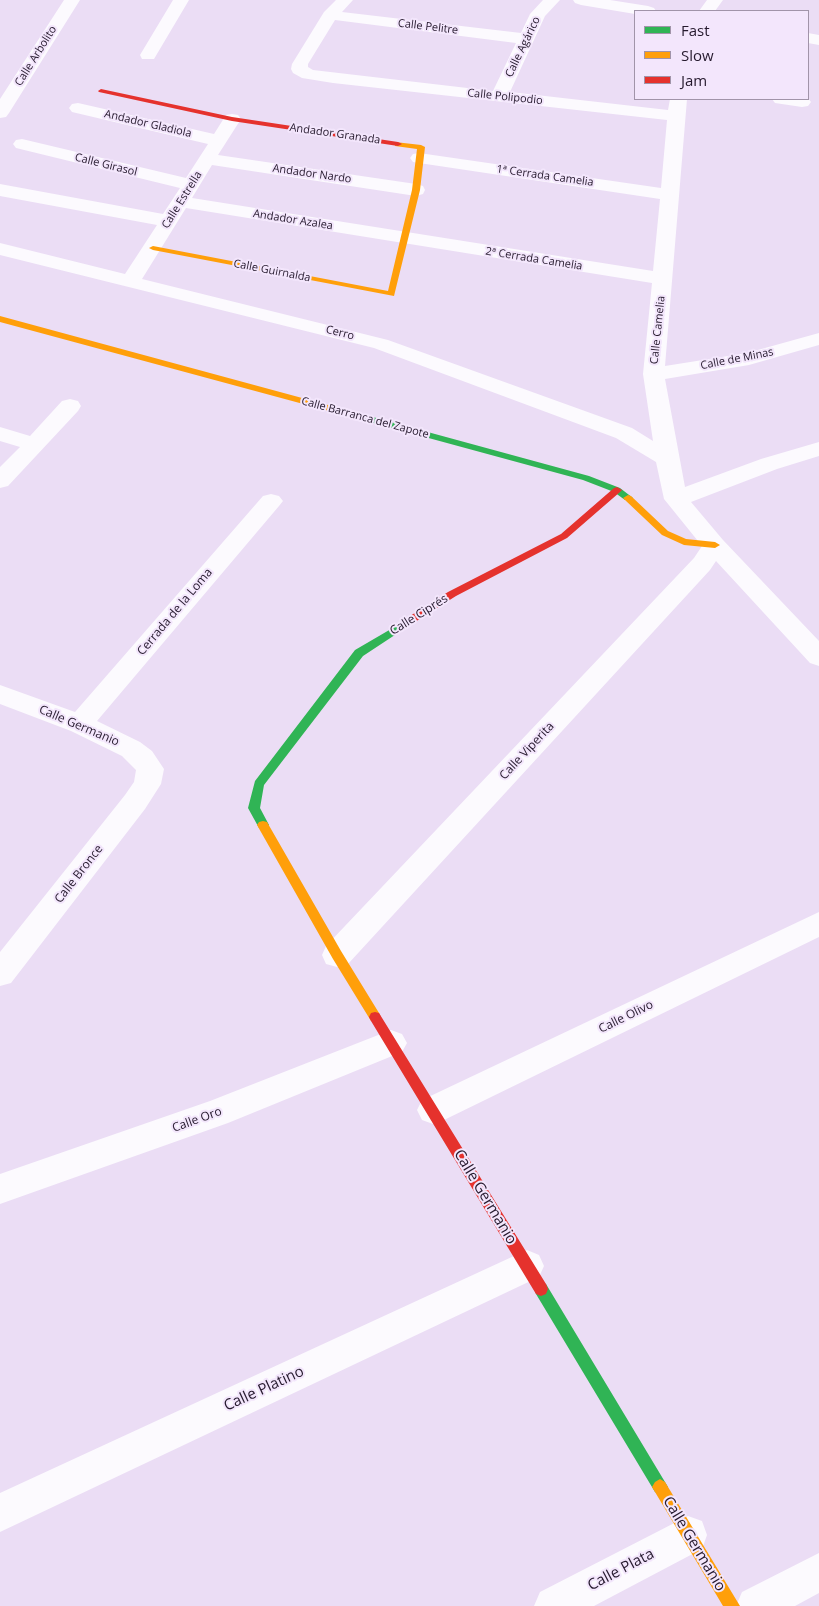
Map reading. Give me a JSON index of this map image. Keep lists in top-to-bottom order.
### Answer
{
  "streets": {
    "street": [
      "Calle Pelitre",
      "Calle Agárico",
      "Calle Arbolito",
      "Calle Polipodio",
      "Andador Gladiola",
      "Andador Granada",
      "Calle Girasol",
      "Andador Nardo",
      "1ª Cerrada Camelia",
      "Calle Estrella",
      "Andador Azalea",
      "2ª Cerrada Camelia",
      "Calle Guirnalda",
      "Calle Camelia",
      "Cerro",
      "Calle de Minas",
      "Calle Barranca del Zapote",
      "Cerrada de la Loma",
      "Calle Ciprés",
      "Calle Germanio",
      "Calle Viperita",
      "Calle Bronce",
      "Calle Olivo",
      "Calle Oro",
      "Calle Platino",
      "Calle Plata"
    ]
  },
  "crossings": [
    ["Calle Pelitre", "Calle Agárico"],
    ["Calle Pelitre", "Calle Polipodio"],
    ["Calle Agárico", "Calle Polipodio"],
    ["Calle Polipodio", "Calle Camelia"],
    ["Andador Gladiola", "Calle Estrella"],
    ["Andador Granada", "1ª Cerrada Camelia"],
    ["Andador Granada", "Calle Estrella"],
    ["Calle Girasol", "Calle Estrella"],
    ["Andador Nardo", "Calle Estrella"],
    ["1ª Cerrada Camelia", "Calle Camelia"],
    ["Calle Estrella", "Andador Azalea"],
    ["Calle Estrella", "Calle Guirnalda"],
    ["Calle Estrella", "Cerro"],
    ["Andador Azalea", "2ª Cerrada Camelia"],
    ["Andador Azalea", "Calle Guirnalda"],
    ["2ª Cerrada Camelia", "Calle Guirnalda"],
    ["2ª Cerrada Camelia", "Calle Camelia"],
    ["Calle Camelia", "Cerro"],
    ["Calle Camelia", "Calle de Minas"],
    ["Calle Camelia", "Calle Barranca del Zapote"],
    ["Calle Camelia", "Calle Viperita"],
    ["Calle Barranca del Zapote", "Calle Ciprés"],
    ["Calle Barranca del Zapote", "Calle Viperita"],
    ["Cerrada de la Loma", "Calle Germanio"],
    ["Calle Ciprés", "Calle Germanio"],
    ["Calle Germanio", "Calle Viperita"],
    ["Calle Germanio", "Calle Bronce"],
    ["Calle Germanio", "Calle Olivo"],
    ["Calle Germanio", "Calle Oro"],
    ["Calle Germanio", "Calle Platino"],
    ["Calle Germanio", "Calle Plata"]
  ],
  "legend": ["Fast", "Slow", "Jam"]
}
